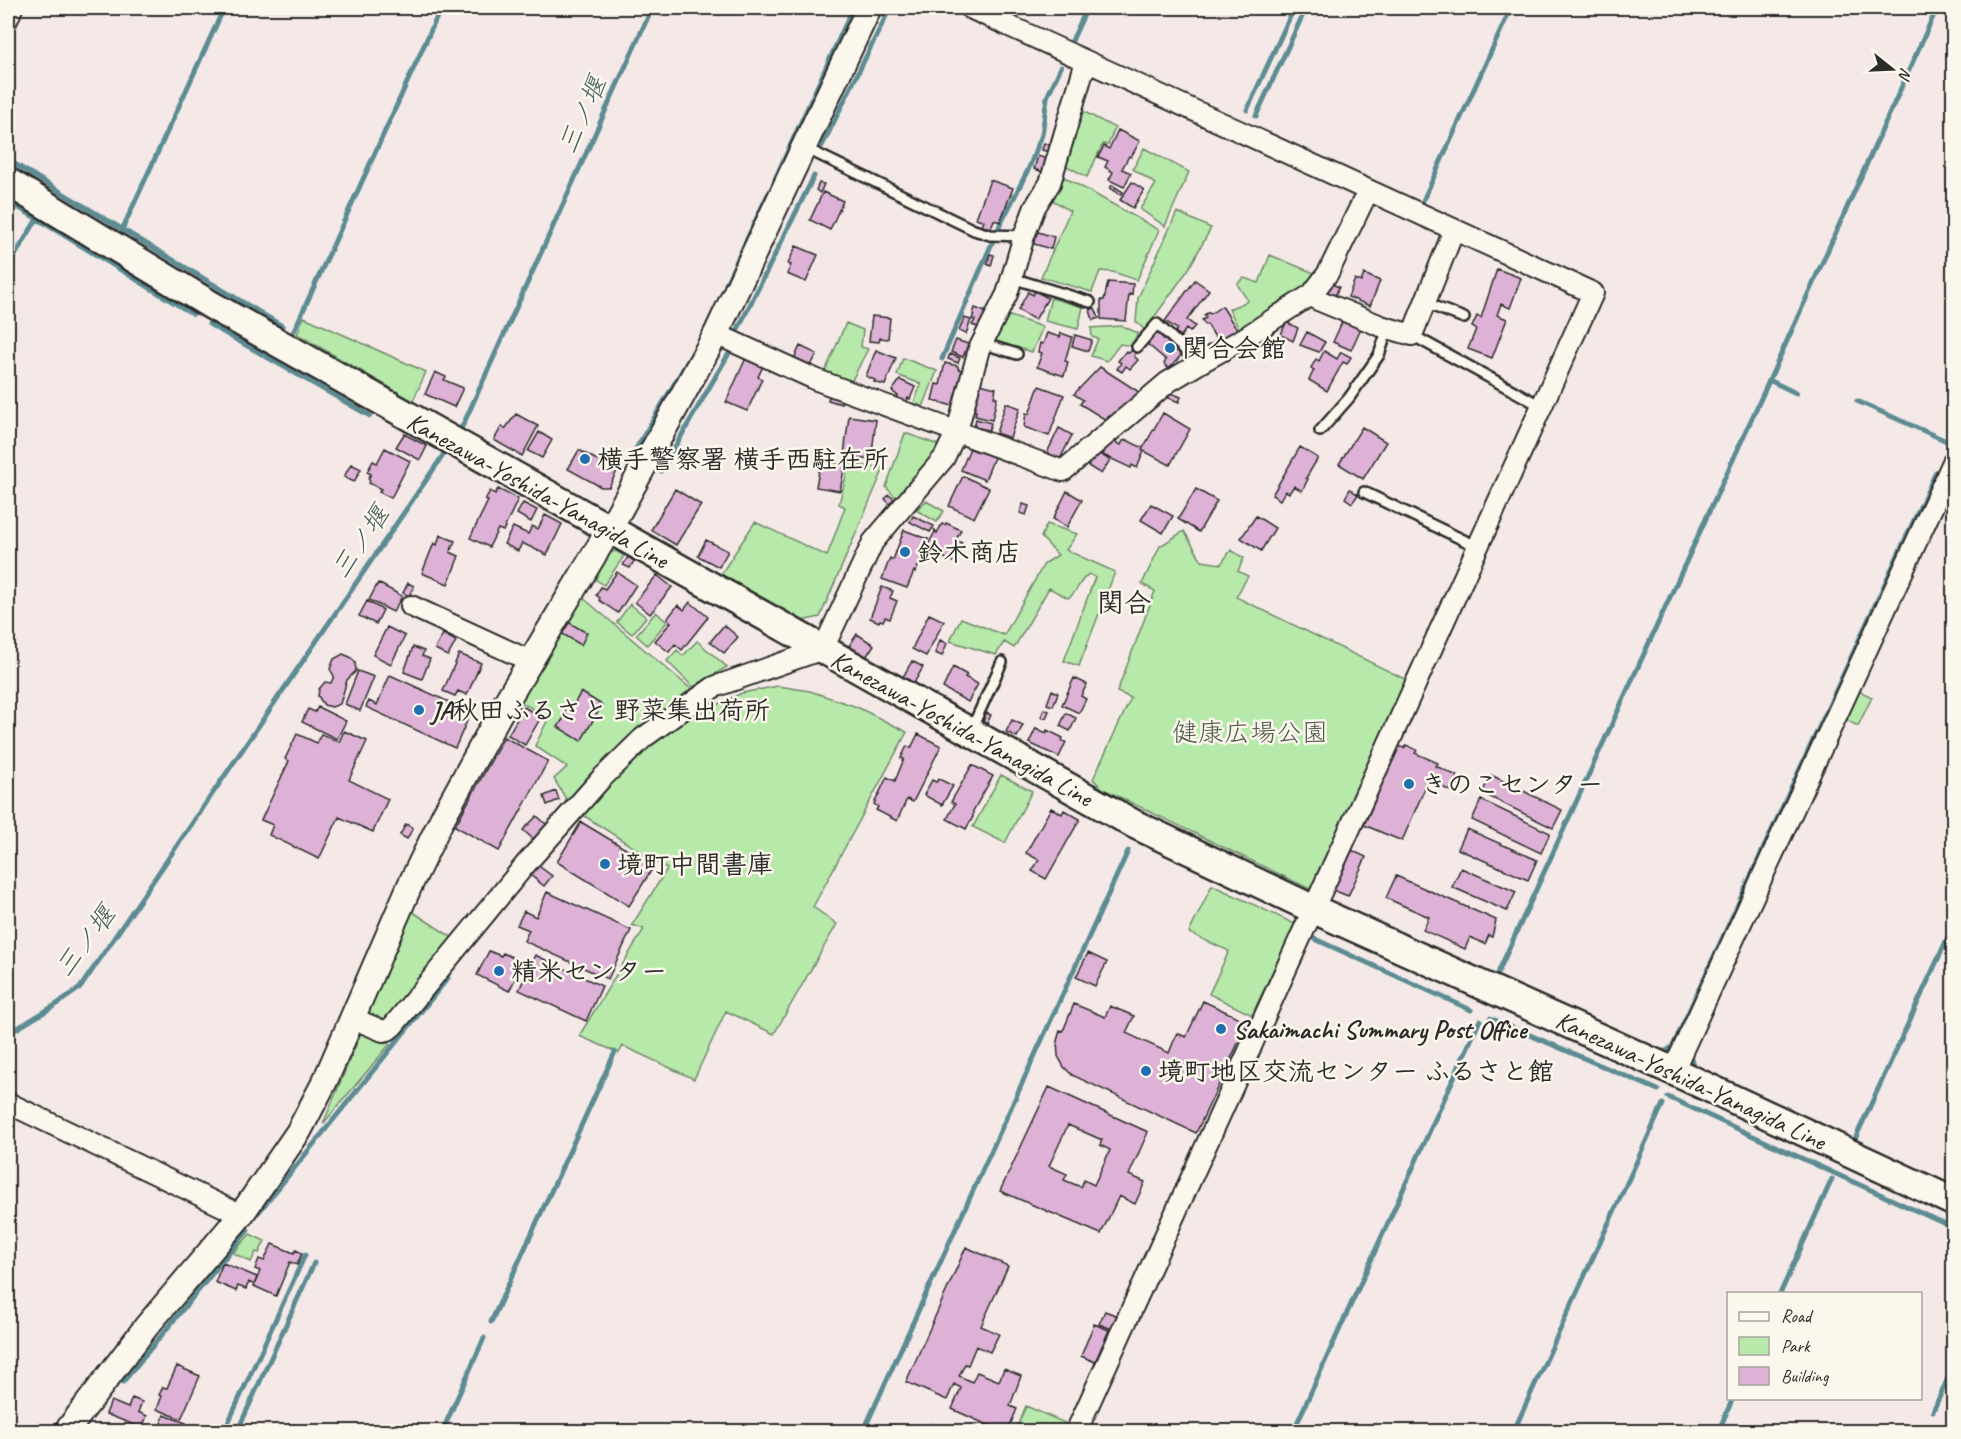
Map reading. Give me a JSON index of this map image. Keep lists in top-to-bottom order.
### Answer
{
  "streets": {
    "main road": ["Kanezawa-Yoshida-Yanagida Line"]
  },
  "districts": ["関合"],
  "water": ["三ノ堰"],
  "parks": ["健康広場公園"],
  "places": [
    "関合会館",
    "横手警察署 横手西駐在所",
    "鈴木商店",
    "JA秋田ふるさと 野菜集出荷所",
    "きのこセンター",
    "境町中間書庫",
    "精米センター",
    "Sakaimachi Summary Post Office",
    "境町地区交流センター ふるさと館"
  ],
  "legend": ["Road", "Park", "Building"],
  "north": "right"
}
